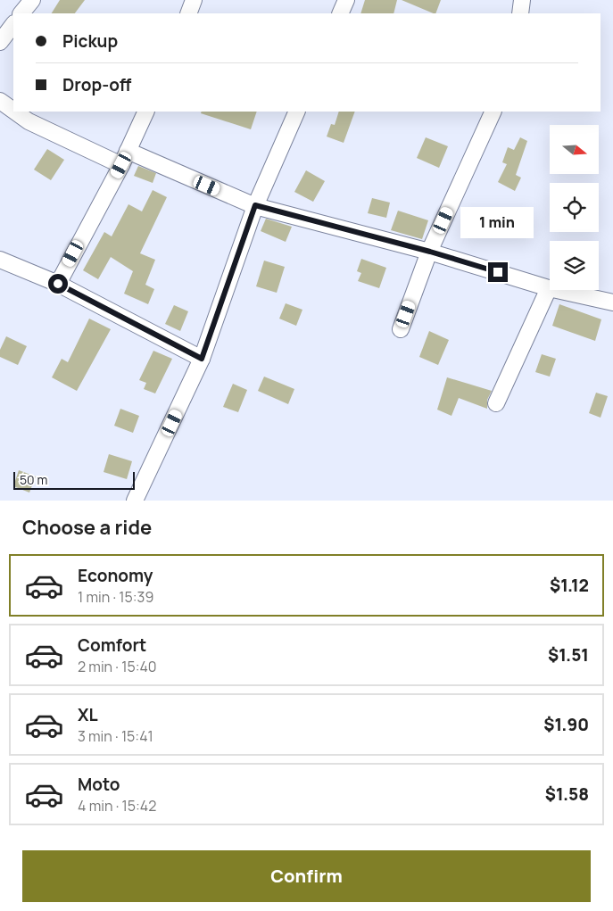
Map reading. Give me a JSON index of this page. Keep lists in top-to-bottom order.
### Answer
{
  "scale_bar": "50 m",
  "north": "right",
  "page": {
    "banner": ["Pickup", "Drop-off"],
    "bubble": "1 min",
    "scale": "50 m",
    "heading": "Choose a ride",
    "list": [
      {
        "name": "Economy",
        "note": "1 min · 15:39",
        "value": "$1.12"
      },
      {
        "name": "Comfort",
        "note": "2 min · 15:40",
        "value": "$1.51"
      },
      {
        "name": "XL",
        "note": "3 min · 15:41",
        "value": "$1.90"
      },
      {
        "name": "Moto",
        "note": "4 min · 15:42",
        "value": "$1.58"
      }
    ],
    "buttons": "Confirm"
  }
}
